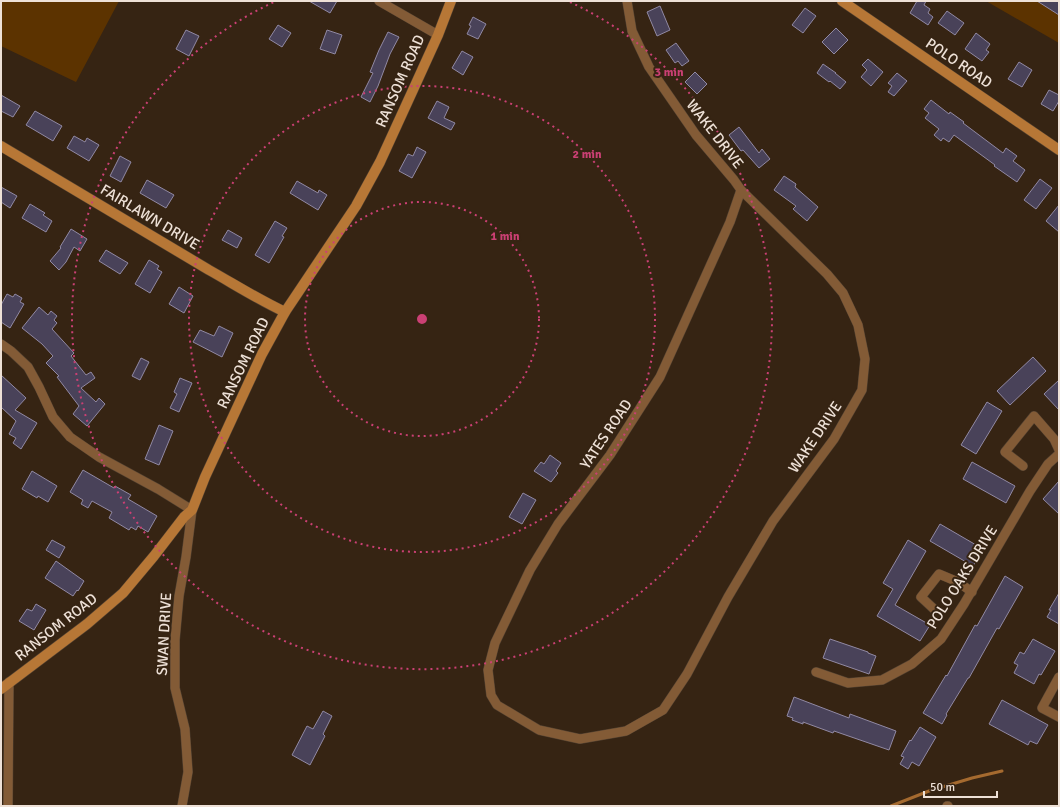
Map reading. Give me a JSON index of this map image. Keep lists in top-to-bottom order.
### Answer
{
  "streets": {
    "street": [
      "POLO ROAD",
      "RANSOM ROAD",
      "WAKE DRIVE",
      "FAIRLAWN DRIVE",
      "YATES ROAD",
      "POLO OAKS DRIVE",
      "SWAN DRIVE"
    ]
  },
  "crossings": [
    ["RANSOM ROAD", "FAIRLAWN DRIVE"],
    ["RANSOM ROAD", "SWAN DRIVE"],
    ["WAKE DRIVE", "YATES ROAD"]
  ],
  "scale_bar": "50 m",
  "rings": ["3 min", "2 min", "1 min"]
}
